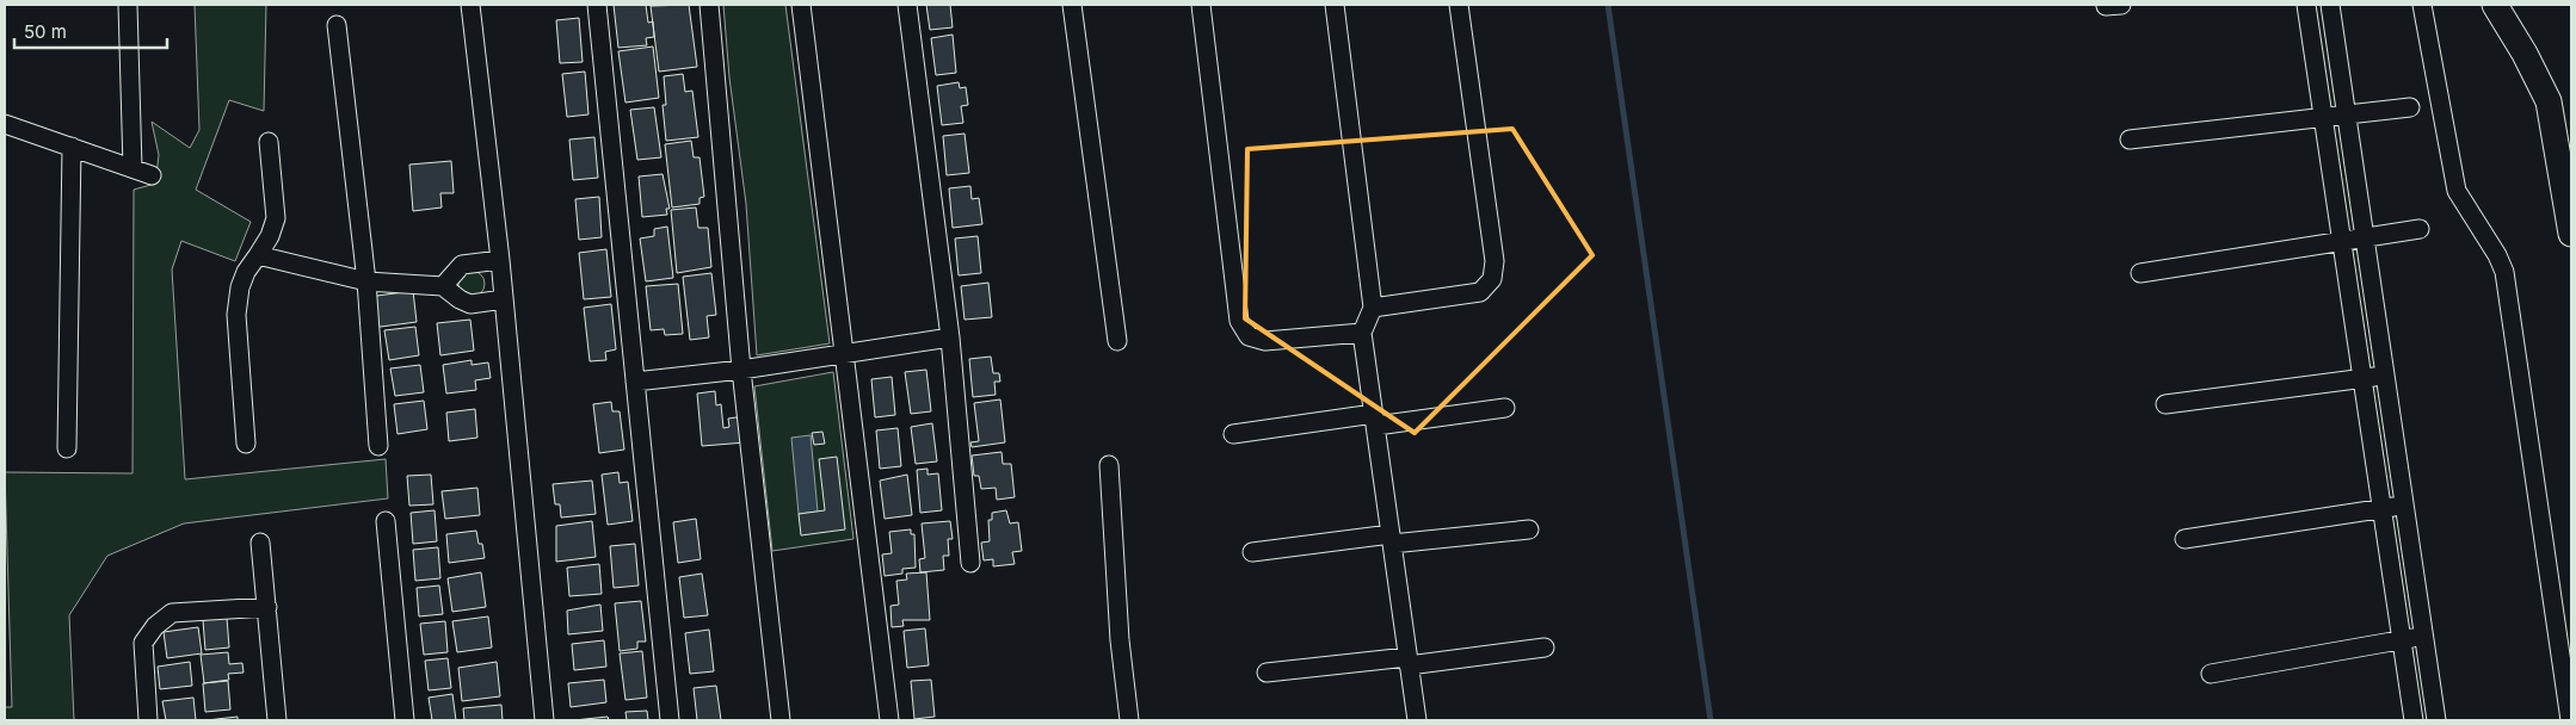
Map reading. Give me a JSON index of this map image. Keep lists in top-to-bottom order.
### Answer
{
  "scale_bar": "50 m"
}
